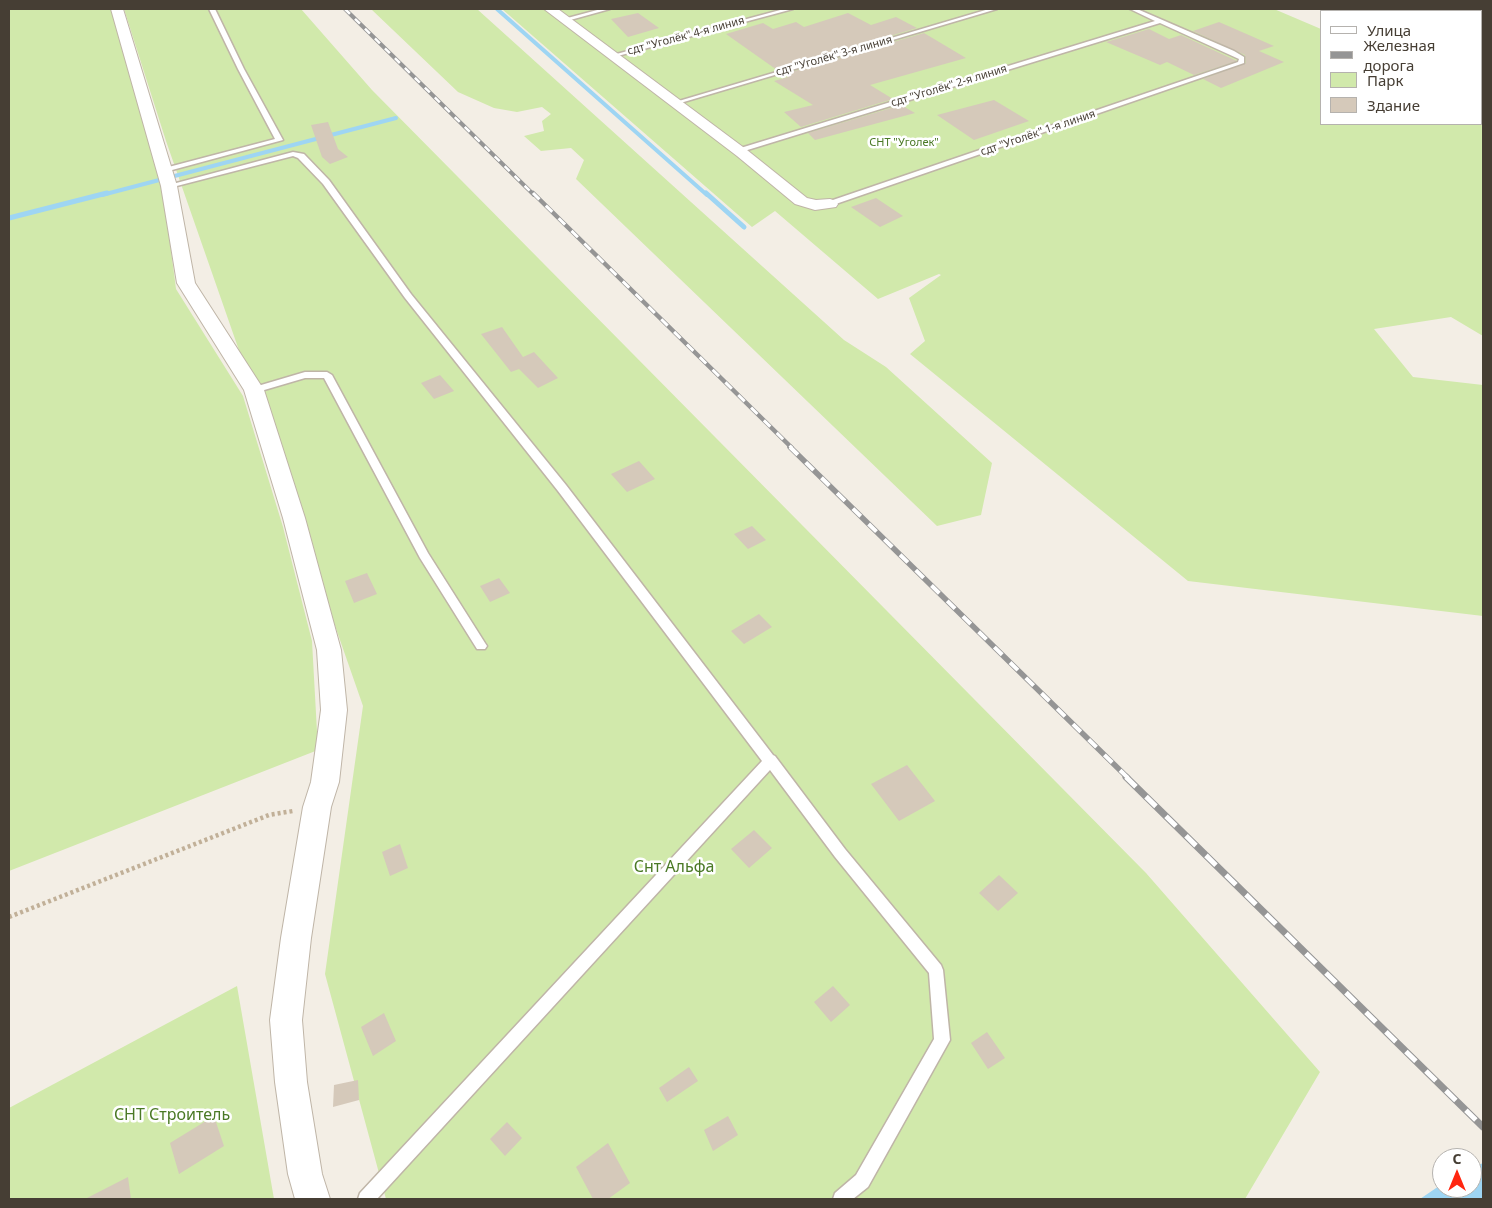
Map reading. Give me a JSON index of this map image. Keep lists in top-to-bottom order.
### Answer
{
  "streets": {
    "lane": [
      "сдт \"Уголёк\" 4-я линия",
      "сдт \"Уголёк\" 3-я линия",
      "сдт \"Уголёк\" 2-я линия",
      "сдт \"Уголёк\" 1-я линия"
    ]
  },
  "crossings": [
    ["сдт \"Уголёк\" 2-я линия", "сдт \"Уголёк\" 1-я линия"]
  ],
  "parks": ["СНТ \"Уголек\"", "Снт Альфа", "СНТ Строитель"],
  "legend": [
    "Улица",
    "Железная дорога",
    "Парк",
    "Здание"
  ],
  "north": "top"
}
